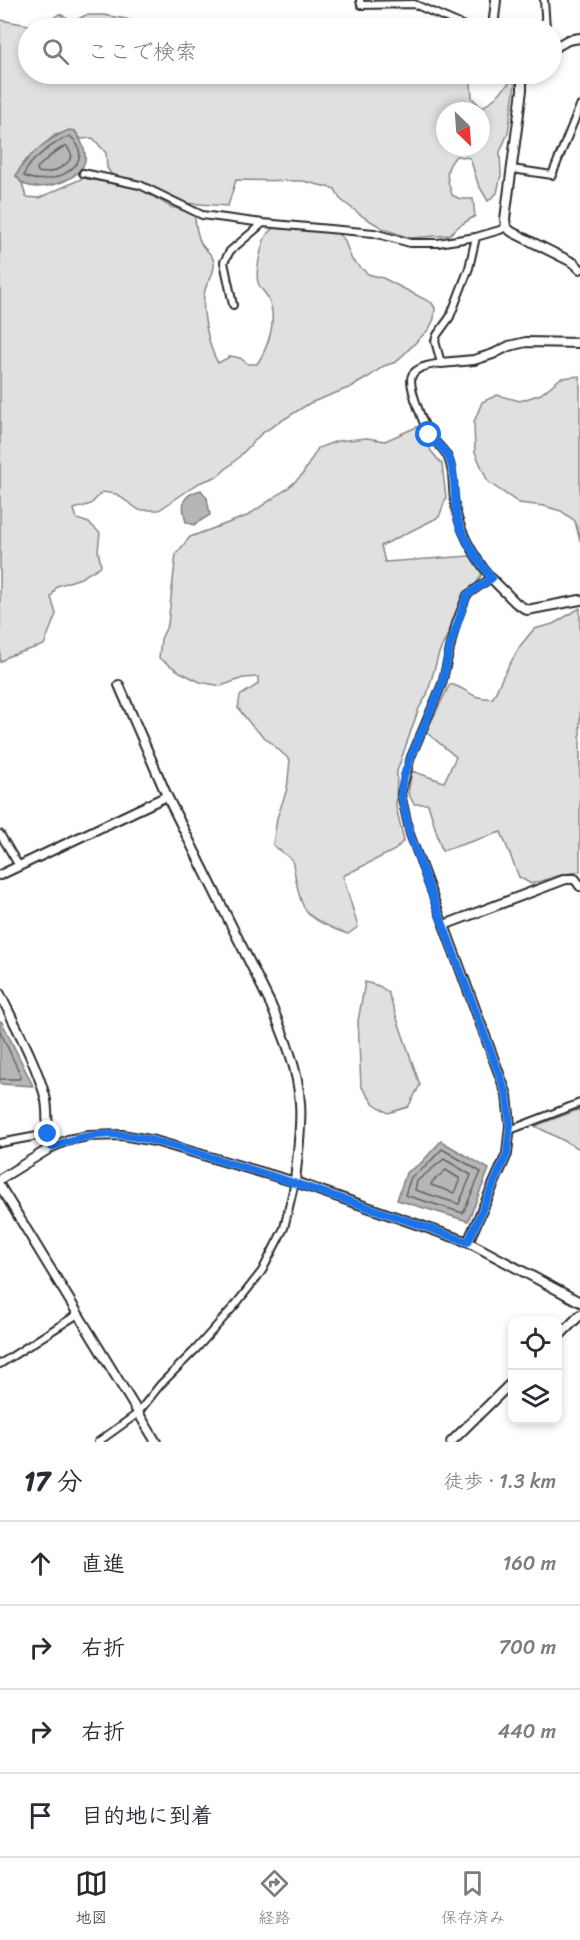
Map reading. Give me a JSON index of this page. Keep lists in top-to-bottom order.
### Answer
{
  "north": "bottom right",
  "page": {
    "search": "ここで検索",
    "heading": ["17 分", "徒歩 · 1.3 km"],
    "list": [
      ["直進", "160 m"],
      ["右折", "700 m"],
      ["右折", "440 m"],
      "目的地に到着"
    ],
    "nav": ["地図", "経路", "保存済み"]
  }
}
